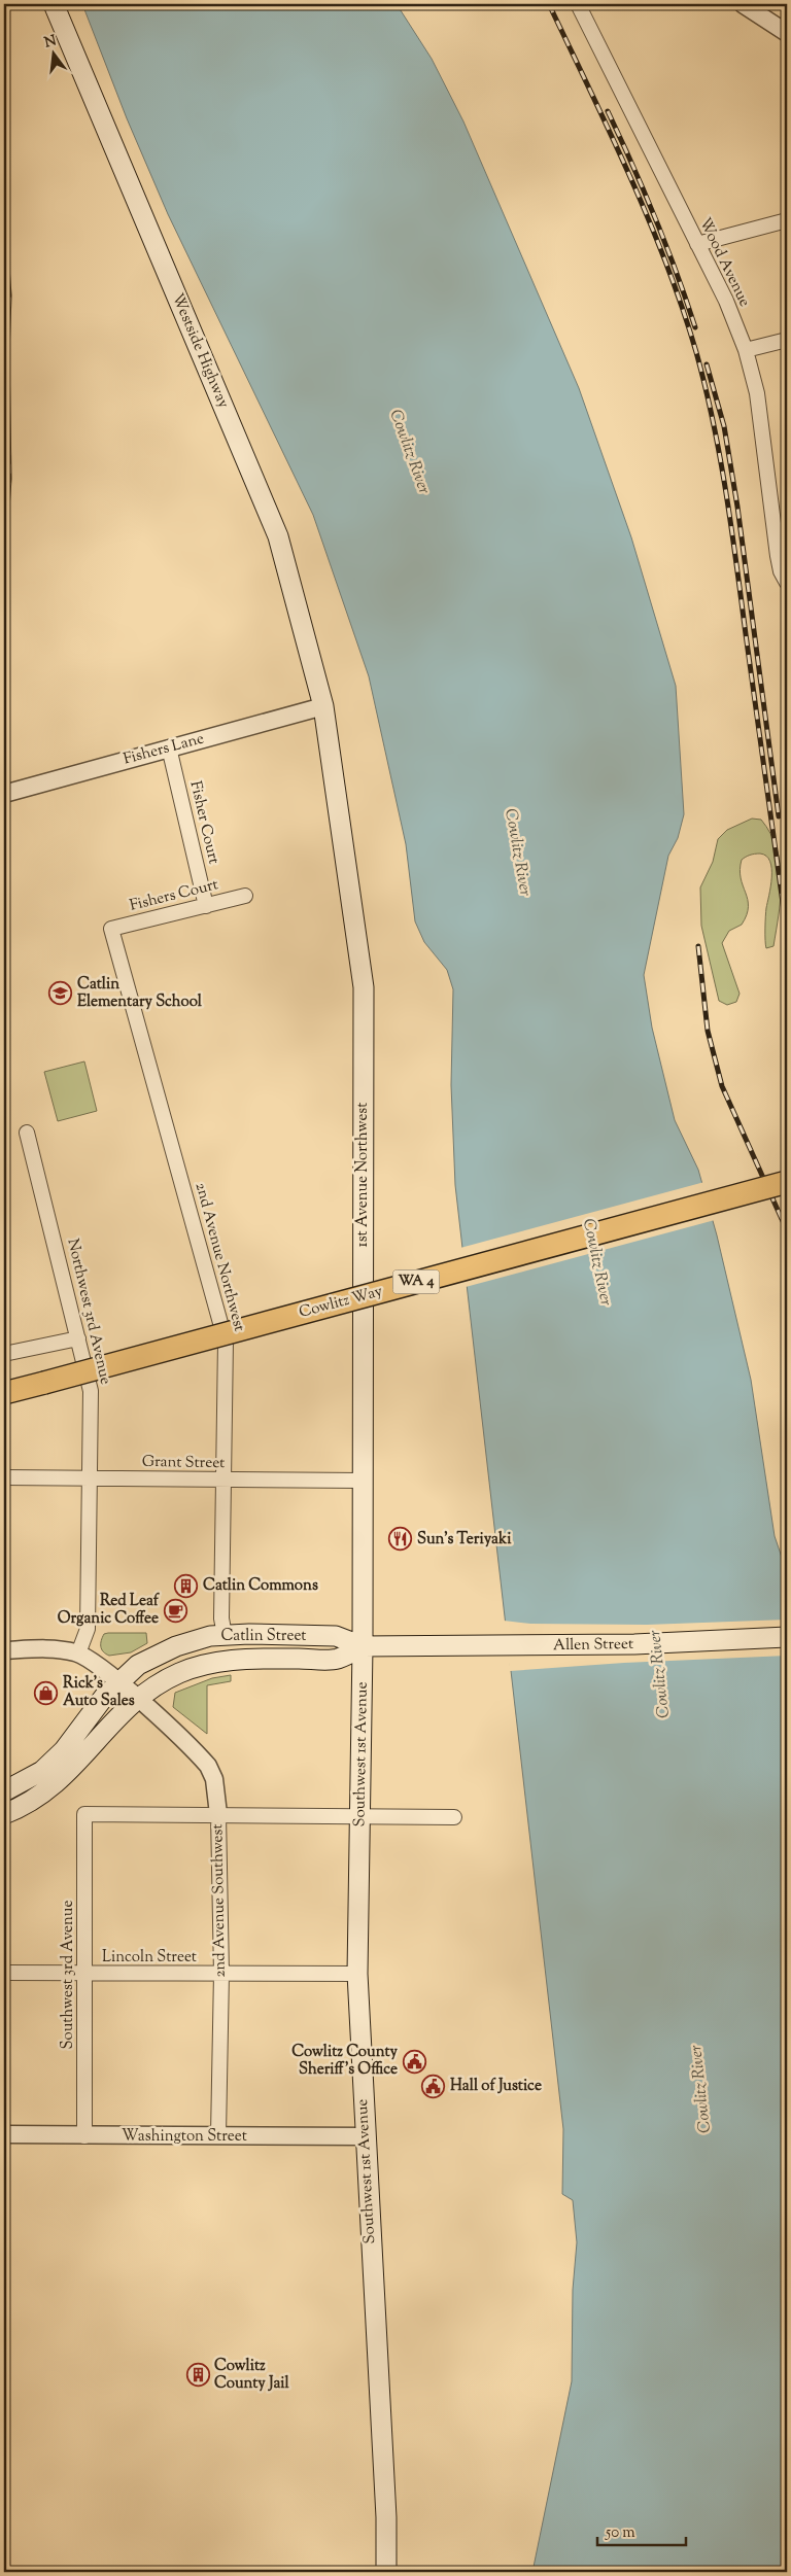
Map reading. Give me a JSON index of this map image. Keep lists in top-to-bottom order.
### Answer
{
  "streets": {
    "main road": [
      "Westside Highway",
      "1st Avenue Northwest",
      "WA 4",
      "Cowlitz Way",
      "Catlin Street",
      "Allen Street",
      "Southwest 1st Avenue"
    ],
    "street": [
      "Wood Avenue",
      "Fishers Lane",
      "Fisher Court",
      "Fishers Court",
      "2nd Avenue Northwest",
      "Northwest 3rd Avenue",
      "Grant Street",
      "2nd Avenue Southwest",
      "Lincoln Street",
      "Southwest 3rd Avenue",
      "Washington Street"
    ]
  },
  "crossings": [
    ["Westside Highway", "Fishers Lane"],
    ["Westside Highway", "1st Avenue Northwest"],
    ["Fishers Lane", "Fisher Court"],
    ["Fishers Lane", "1st Avenue Northwest"],
    ["Fisher Court", "Fishers Court"],
    ["Fishers Court", "2nd Avenue Northwest"],
    ["1st Avenue Northwest", "Grant Street"],
    ["1st Avenue Northwest", "Catlin Street"],
    ["1st Avenue Northwest", "Allen Street"],
    ["1st Avenue Northwest", "Southwest 1st Avenue"],
    ["2nd Avenue Northwest", "Grant Street"],
    ["2nd Avenue Northwest", "Catlin Street"],
    ["Northwest 3rd Avenue", "Grant Street"],
    ["Northwest 3rd Avenue", "2nd Avenue Southwest"],
    ["Catlin Street", "Allen Street"],
    ["Catlin Street", "Southwest 1st Avenue"],
    ["Catlin Street", "2nd Avenue Southwest"],
    ["Allen Street", "Southwest 1st Avenue"],
    ["Southwest 1st Avenue", "Lincoln Street"],
    ["Southwest 1st Avenue", "Washington Street"],
    ["2nd Avenue Southwest", "Lincoln Street"],
    ["2nd Avenue Southwest", "Southwest 3rd Avenue"],
    ["2nd Avenue Southwest", "Washington Street"],
    ["Lincoln Street", "Southwest 3rd Avenue"],
    ["Southwest 3rd Avenue", "Washington Street"]
  ],
  "water": ["Cowlitz River"],
  "places": {
    "school or university": ["Catlin Elementary School"],
    "restaurant": ["Sun's Teriyaki"],
    "building": ["Catlin Commons", "Cowlitz County Jail"],
    "cafe": ["Red Leaf Organic Coffee"],
    "shop": ["Rick's Auto Sales"],
    "public building": ["Cowlitz County Sheriff’s Office", "Hall of Justice"]
  },
  "scale_bar": "50 m",
  "north": "top"
}
